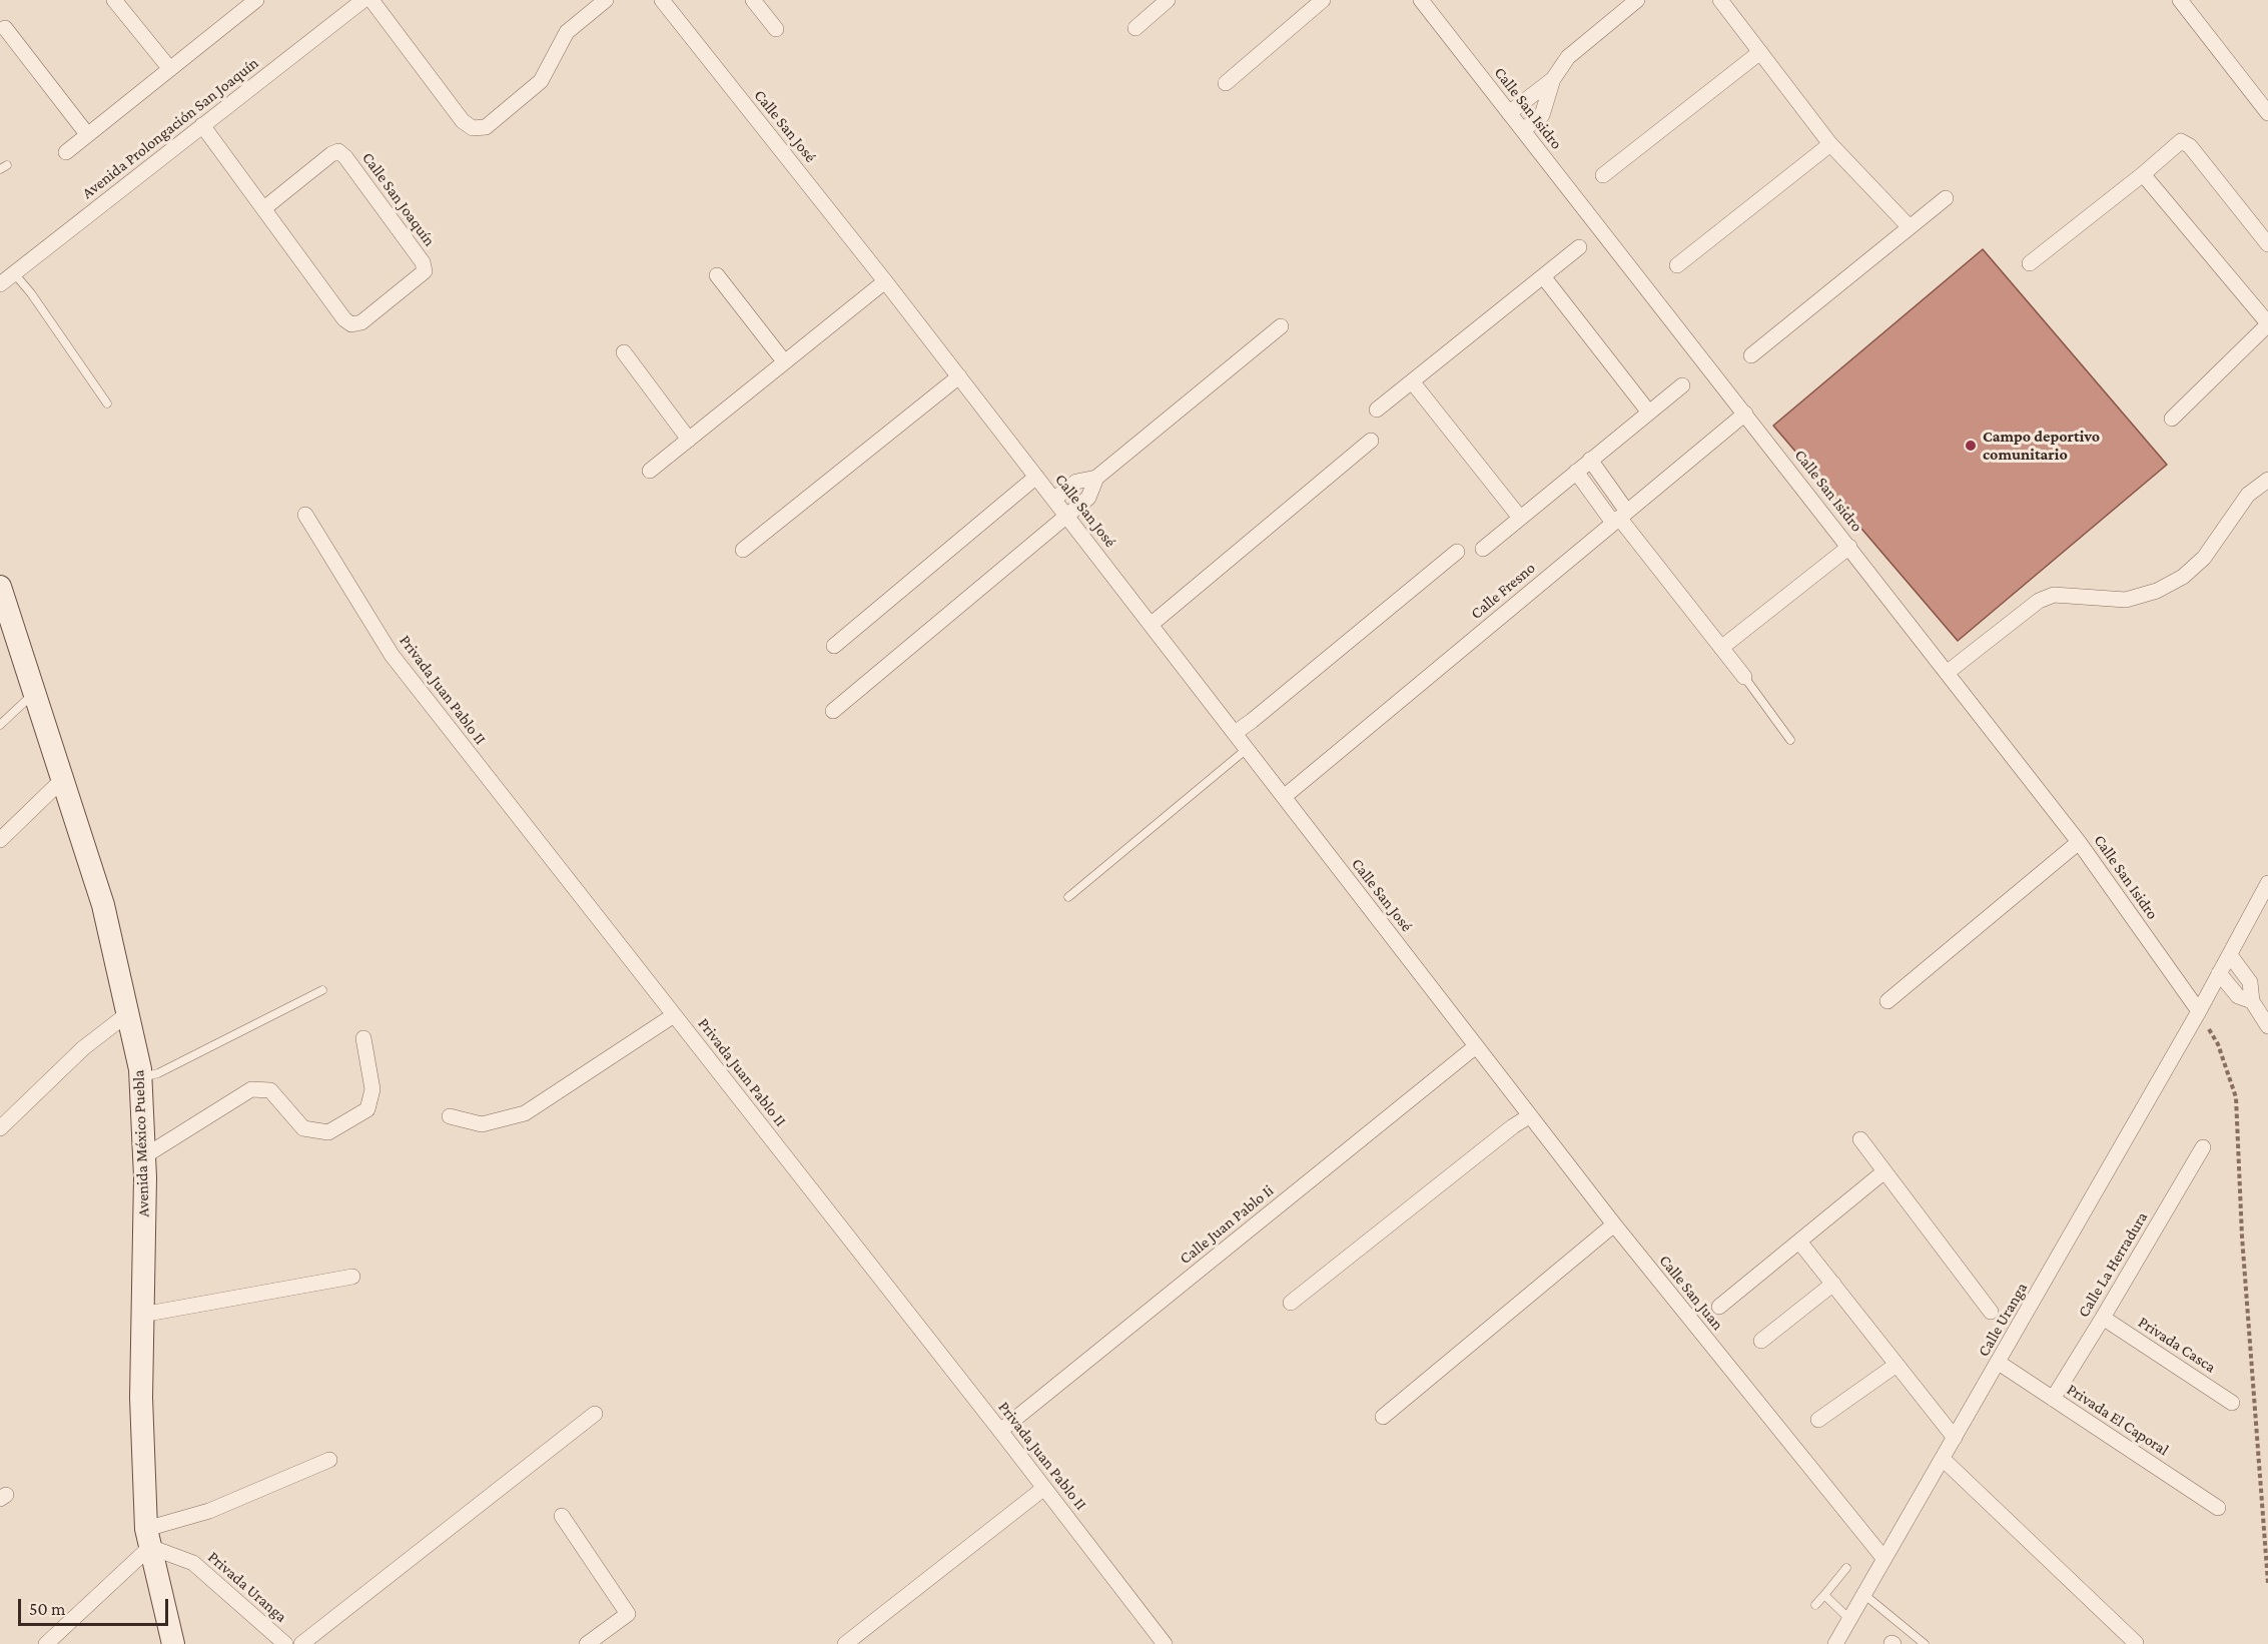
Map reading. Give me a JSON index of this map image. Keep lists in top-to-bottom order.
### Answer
{
  "streets": {
    "main road": ["Avenida México Puebla"],
    "street": [
      "Calle San Isidro",
      "Calle San José",
      "Avenida Prolongación San Joaquín",
      "Calle San Joaquín",
      "Calle Fresno",
      "Privada Juan Pablo II",
      "Calle Juan Pablo Ii",
      "Calle La Herradura",
      "Calle San Juan",
      "Calle Uranga",
      "Privada Casca",
      "Privada El Caporal",
      "Privada Uranga"
    ]
  },
  "crossings": [
    ["Calle San Isidro", "Calle Fresno"],
    ["Calle San Isidro", "Calle Uranga"],
    ["Calle San José", "Calle Fresno"],
    ["Calle San José", "Calle Juan Pablo Ii"],
    ["Calle San José", "Calle San Juan"],
    ["Avenida Prolongación San Joaquín", "Calle San Joaquín"],
    ["Privada Juan Pablo II", "Calle Juan Pablo Ii"],
    ["Avenida México Puebla", "Privada Uranga"],
    ["Calle Juan Pablo Ii", "Calle San Juan"],
    ["Calle La Herradura", "Privada Casca"],
    ["Calle La Herradura", "Privada El Caporal"],
    ["Calle San Juan", "Calle Uranga"],
    ["Calle Uranga", "Privada El Caporal"]
  ],
  "places": ["Campo deportivo comunitario"],
  "scale_bar": "50 m"
}
